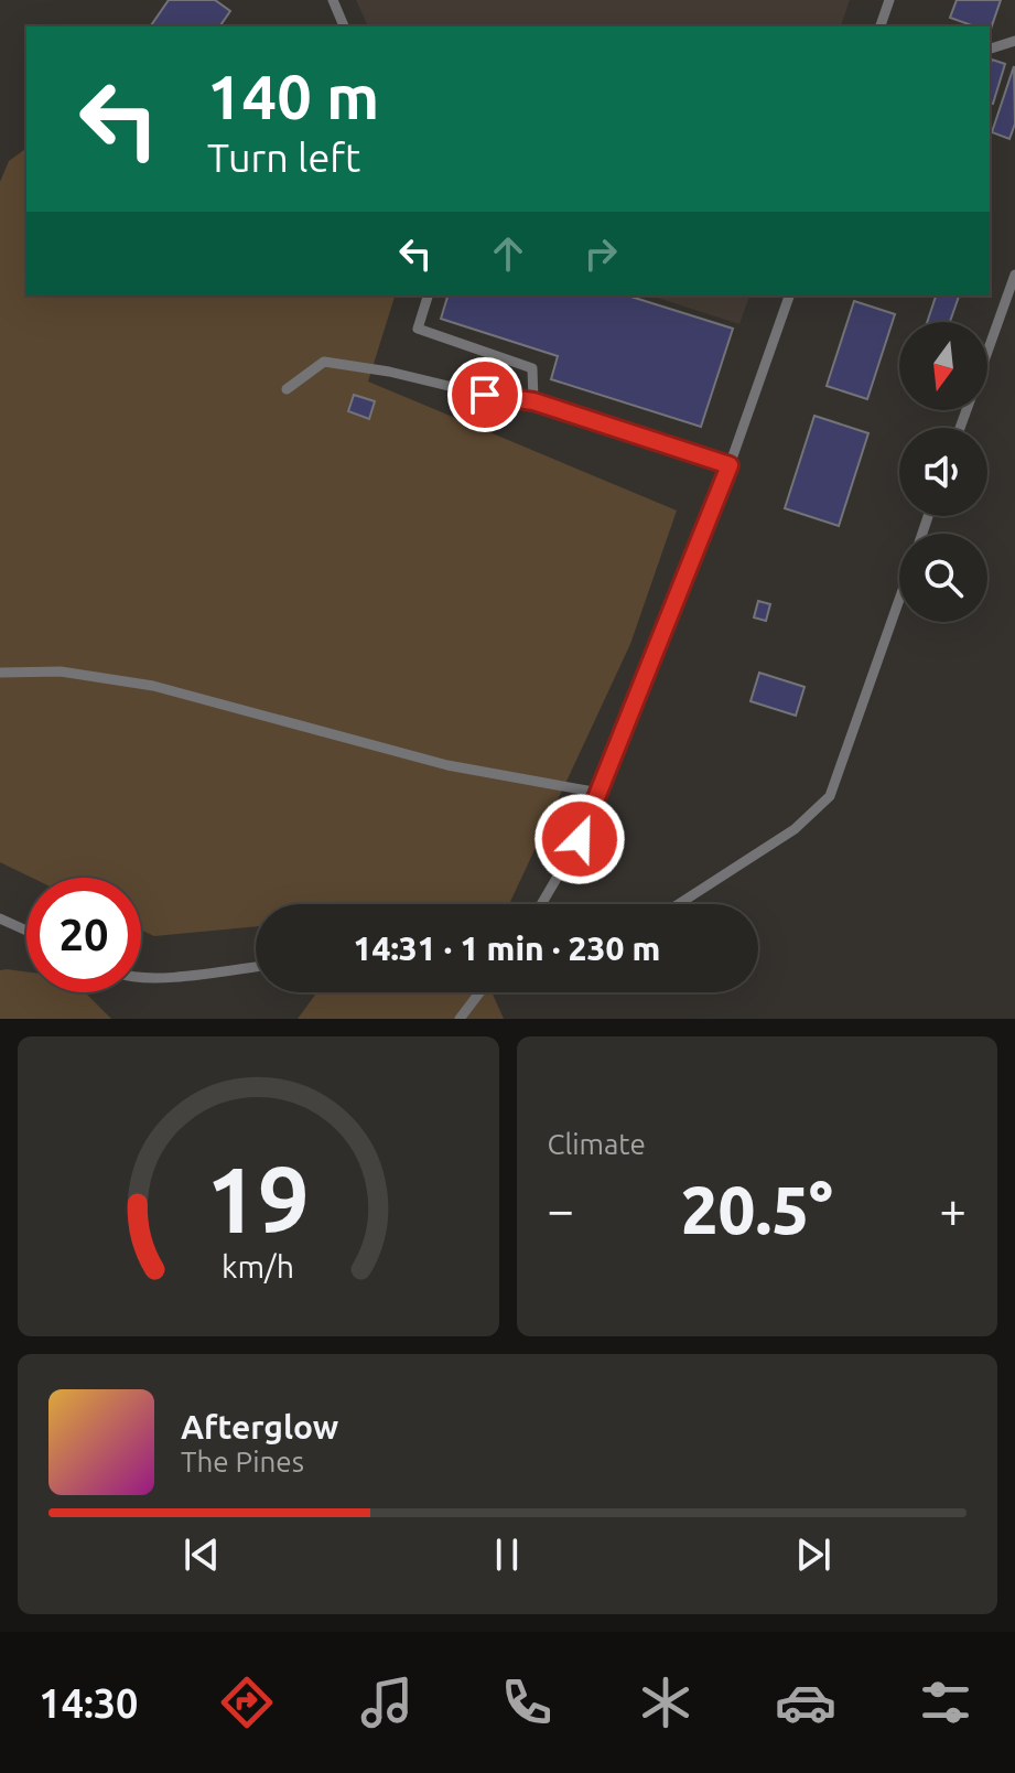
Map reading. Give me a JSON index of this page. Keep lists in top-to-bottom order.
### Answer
{
  "north": "bottom",
  "page": {
    "turn": ["140 m", "Turn left"],
    "limit": "20",
    "trip": "14:31 · 1 min · 230 m",
    "tile": "Climate",
    "heat": ["−", "20.5°", "+"],
    "song": ["Afterglow", "The Pines"],
    "tabs": "14:30",
    "gauge": ["19", "km/h"]
  }
}
